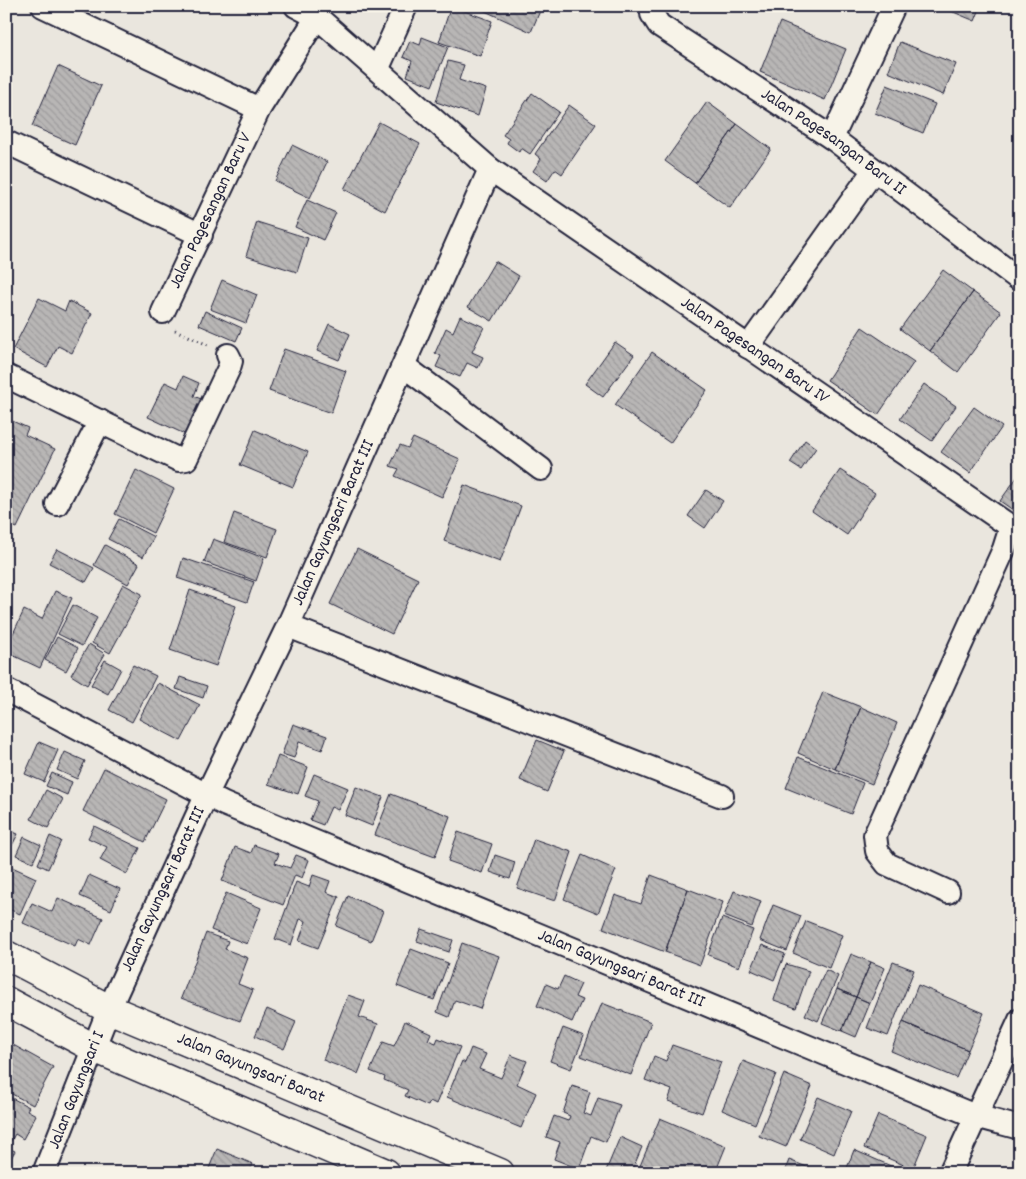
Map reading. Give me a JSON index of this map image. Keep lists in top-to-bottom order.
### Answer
{
  "streets": {
    "street": [
      "Jalan Pagesangan Baru II",
      "Jalan Pagesangan Baru V",
      "Jalan Pagesangan Baru IV",
      "Jalan Gayungsari Barat III",
      "Jalan Gayungsari Barat",
      "Jalan Gayungsari I"
    ]
  },
  "crossings": [
    ["Jalan Pagesangan Baru IV", "Jalan Gayungsari Barat III"],
    ["Jalan Gayungsari Barat III", "Jalan Gayungsari Barat"],
    ["Jalan Gayungsari Barat III", "Jalan Gayungsari I"],
    ["Jalan Gayungsari Barat", "Jalan Gayungsari I"]
  ]
}
